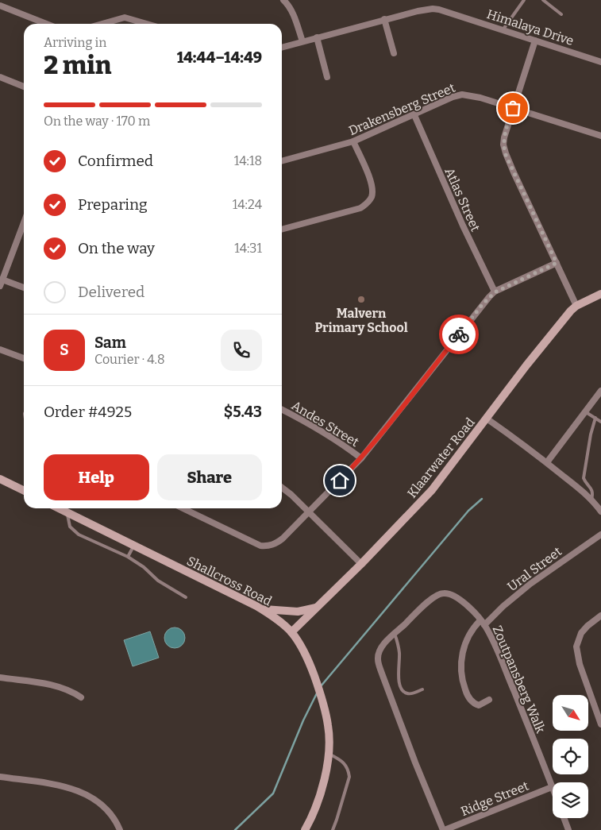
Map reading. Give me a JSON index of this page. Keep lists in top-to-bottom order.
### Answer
{
  "streets": {
    "street": [
      "Himalaya Drive",
      "Drakensberg Street",
      "Atlas Street",
      "Andes Street",
      "Klaarwater Road",
      "Ural Street",
      "Shallcross Road",
      "Zoutpansberg Walk",
      "Ridge Street"
    ]
  },
  "crossings": [
    ["Drakensberg Street", "Atlas Street"],
    ["Klaarwater Road", "Shallcross Road"],
    ["Ural Street", "Zoutpansberg Walk"],
    ["Zoutpansberg Walk", "Ridge Street"]
  ],
  "places": ["Malvern Primary School"],
  "north": "bottom right",
  "page": {
    "heading": ["2 min", "Arriving in", "14:44–14:49"],
    "panel": [
      "Sam",
      "Courier · 4.8",
      "Order #4925",
      "$5.43"
    ],
    "bar": "On the way · 170 m",
    "list": [
      ["Confirmed", "14:18"],
      ["Preparing", "14:24"],
      ["On the way", "14:31"],
      "Delivered"
    ],
    "round": "S",
    "buttons": ["Help", "Share"]
  }
}
